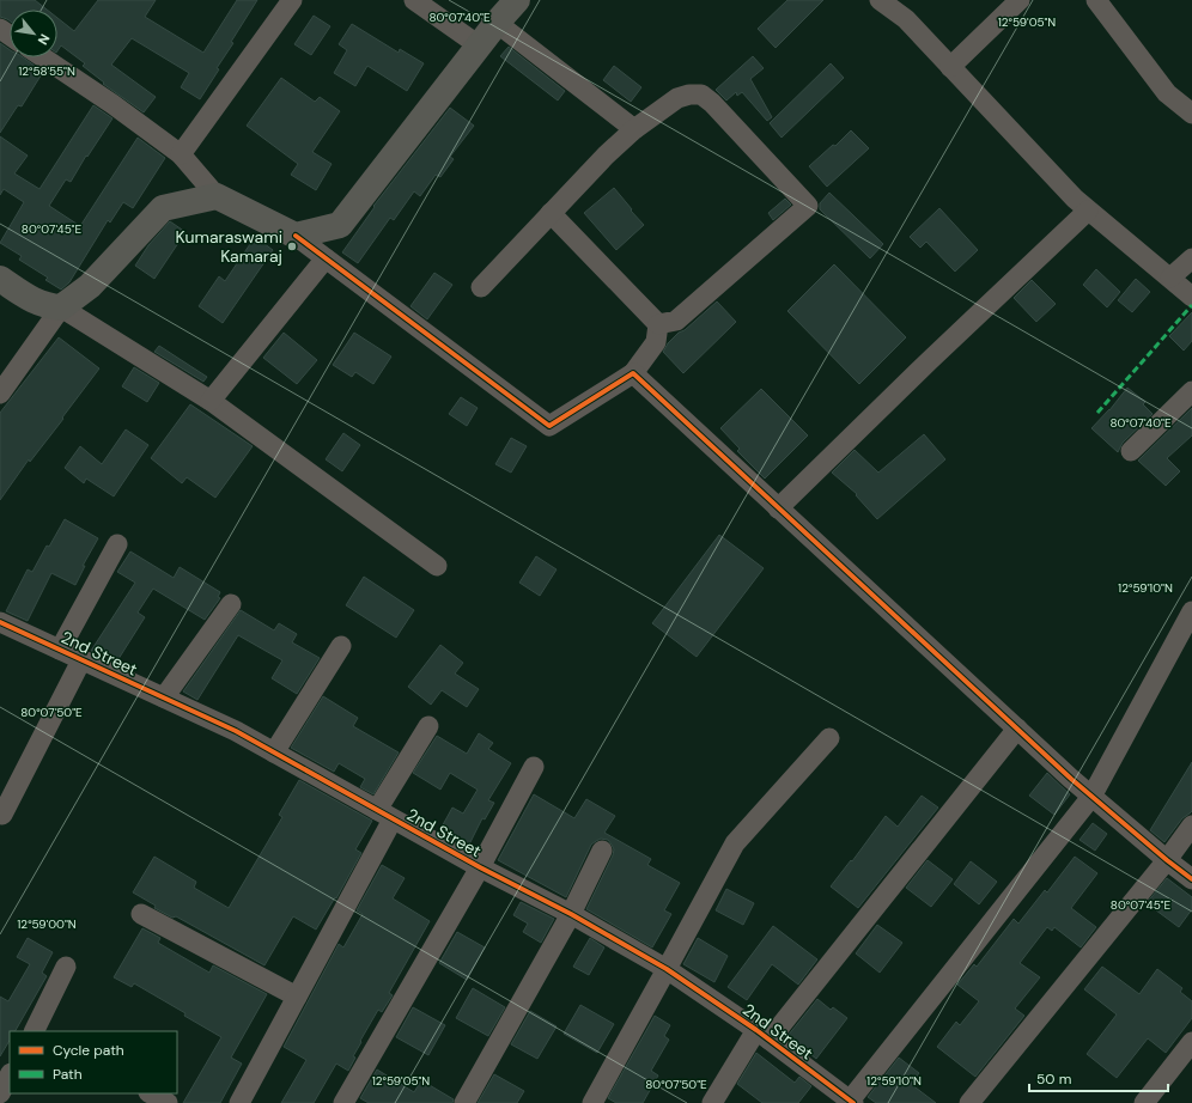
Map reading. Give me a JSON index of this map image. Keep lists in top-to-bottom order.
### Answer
{
  "streets": {
    "street": ["2nd Street"]
  },
  "places": ["Kumaraswami Kamaraj"],
  "legend": ["Cycle path", "Path"],
  "scale_bar": "50 m",
  "north": "bottom right",
  "coordinates": [
    "80°07'40\"E",
    "12°59'05\"N",
    "12°58'55\"N",
    "80°07'45\"E",
    "12°59'10\"N",
    "80°07'50\"E",
    "12°59'00\"N"
  ]
}
